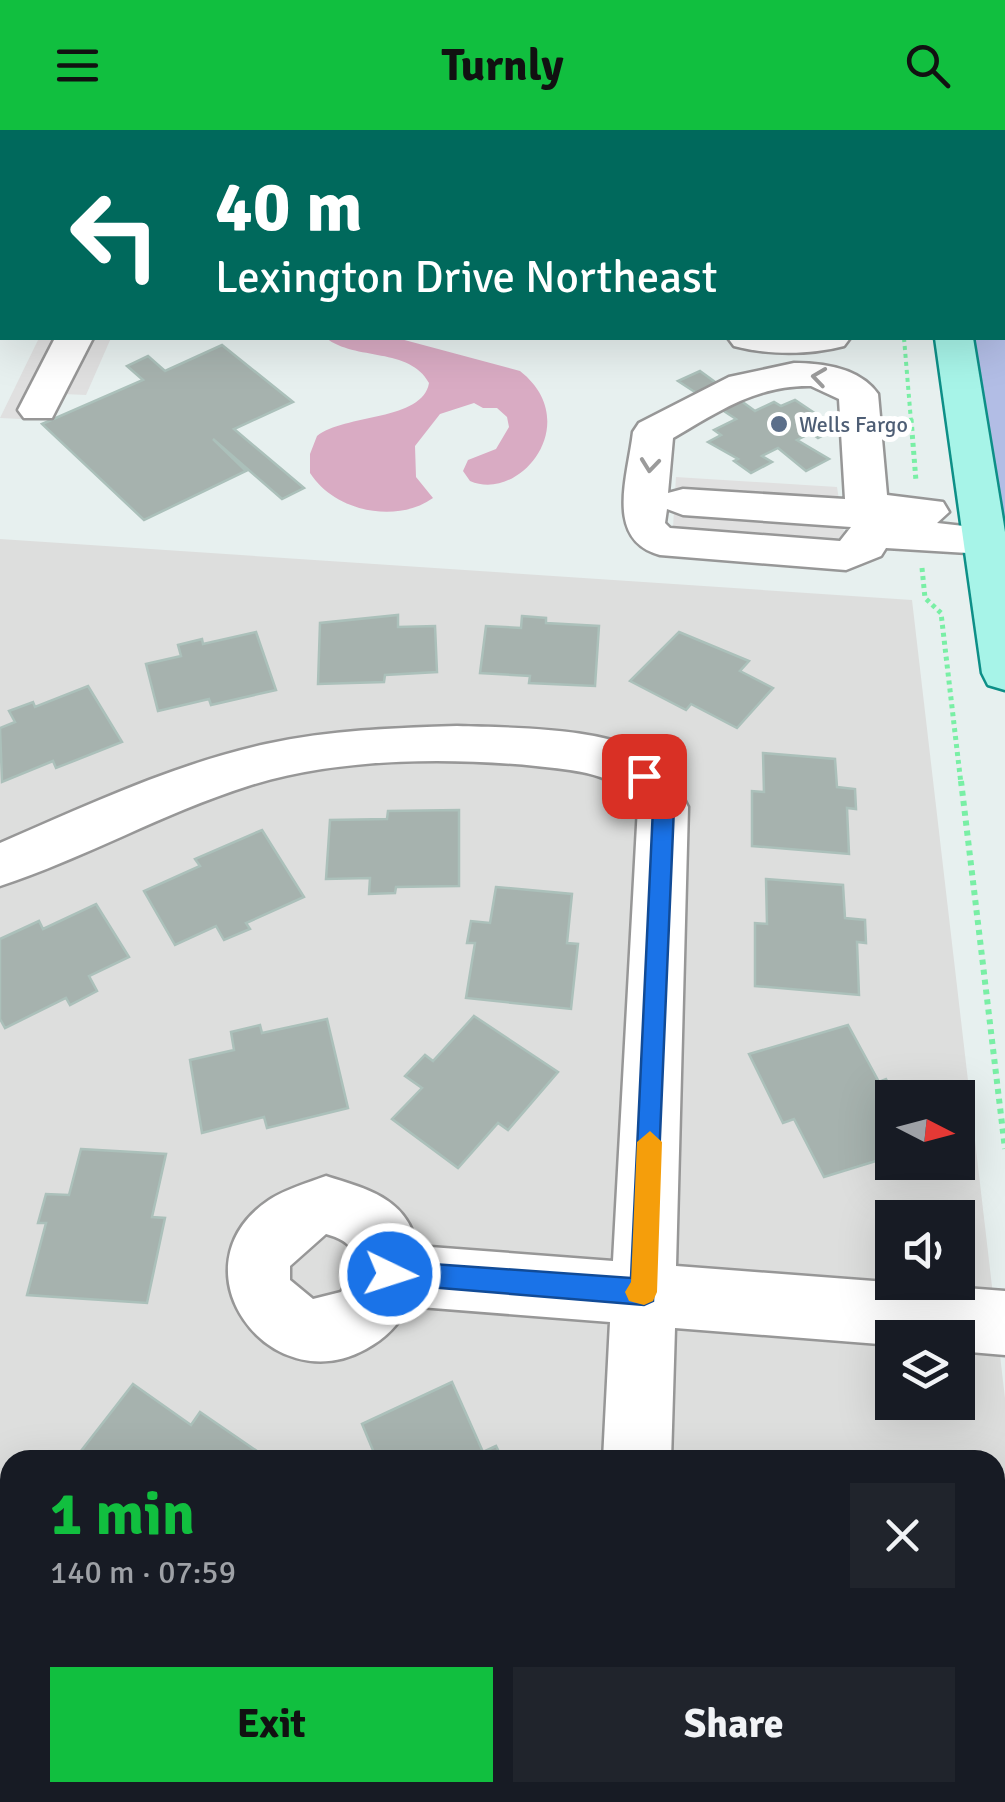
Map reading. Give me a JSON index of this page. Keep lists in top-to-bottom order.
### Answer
{
  "places": ["Wells Fargo"],
  "north": "right",
  "page": {
    "header": "Turnly",
    "turn": ["40 m", "Lexington Drive Northeast"],
    "heading": ["1 min", "140 m · 07:59"],
    "buttons": ["Exit", "Share"]
  }
}
